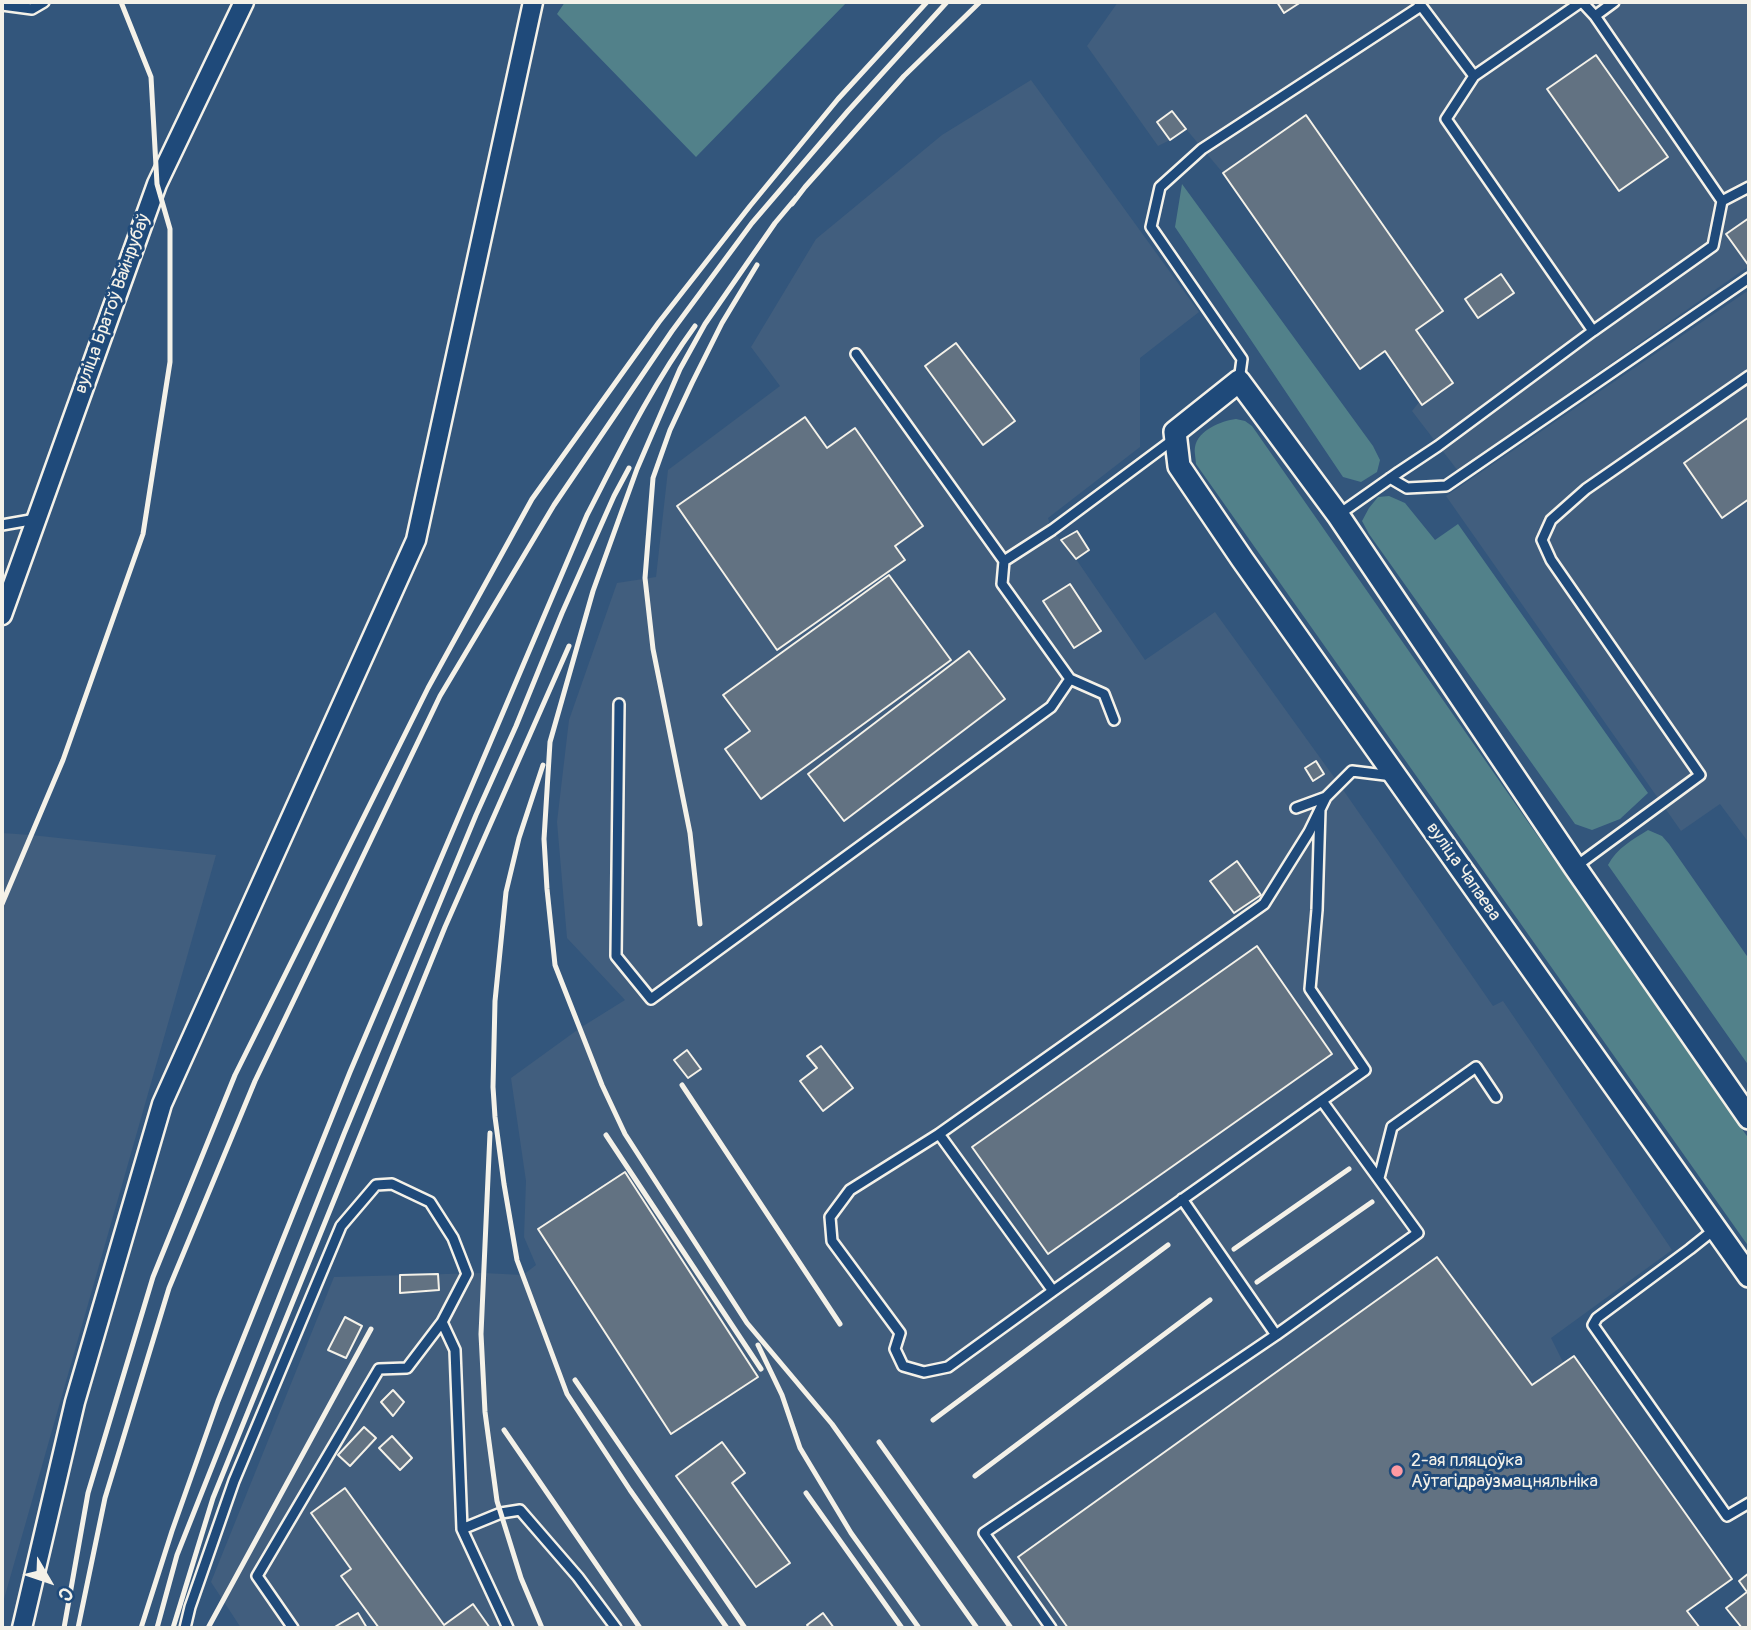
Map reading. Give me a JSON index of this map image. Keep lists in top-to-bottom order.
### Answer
{
  "streets": {
    "street": ["вуліца Братоў Вайнрубаў", "вуліца Чапаева"]
  },
  "places": ["2-ая пляцоўка Аўтагідраўзмацняльніка"],
  "north": "bottom right"
}
